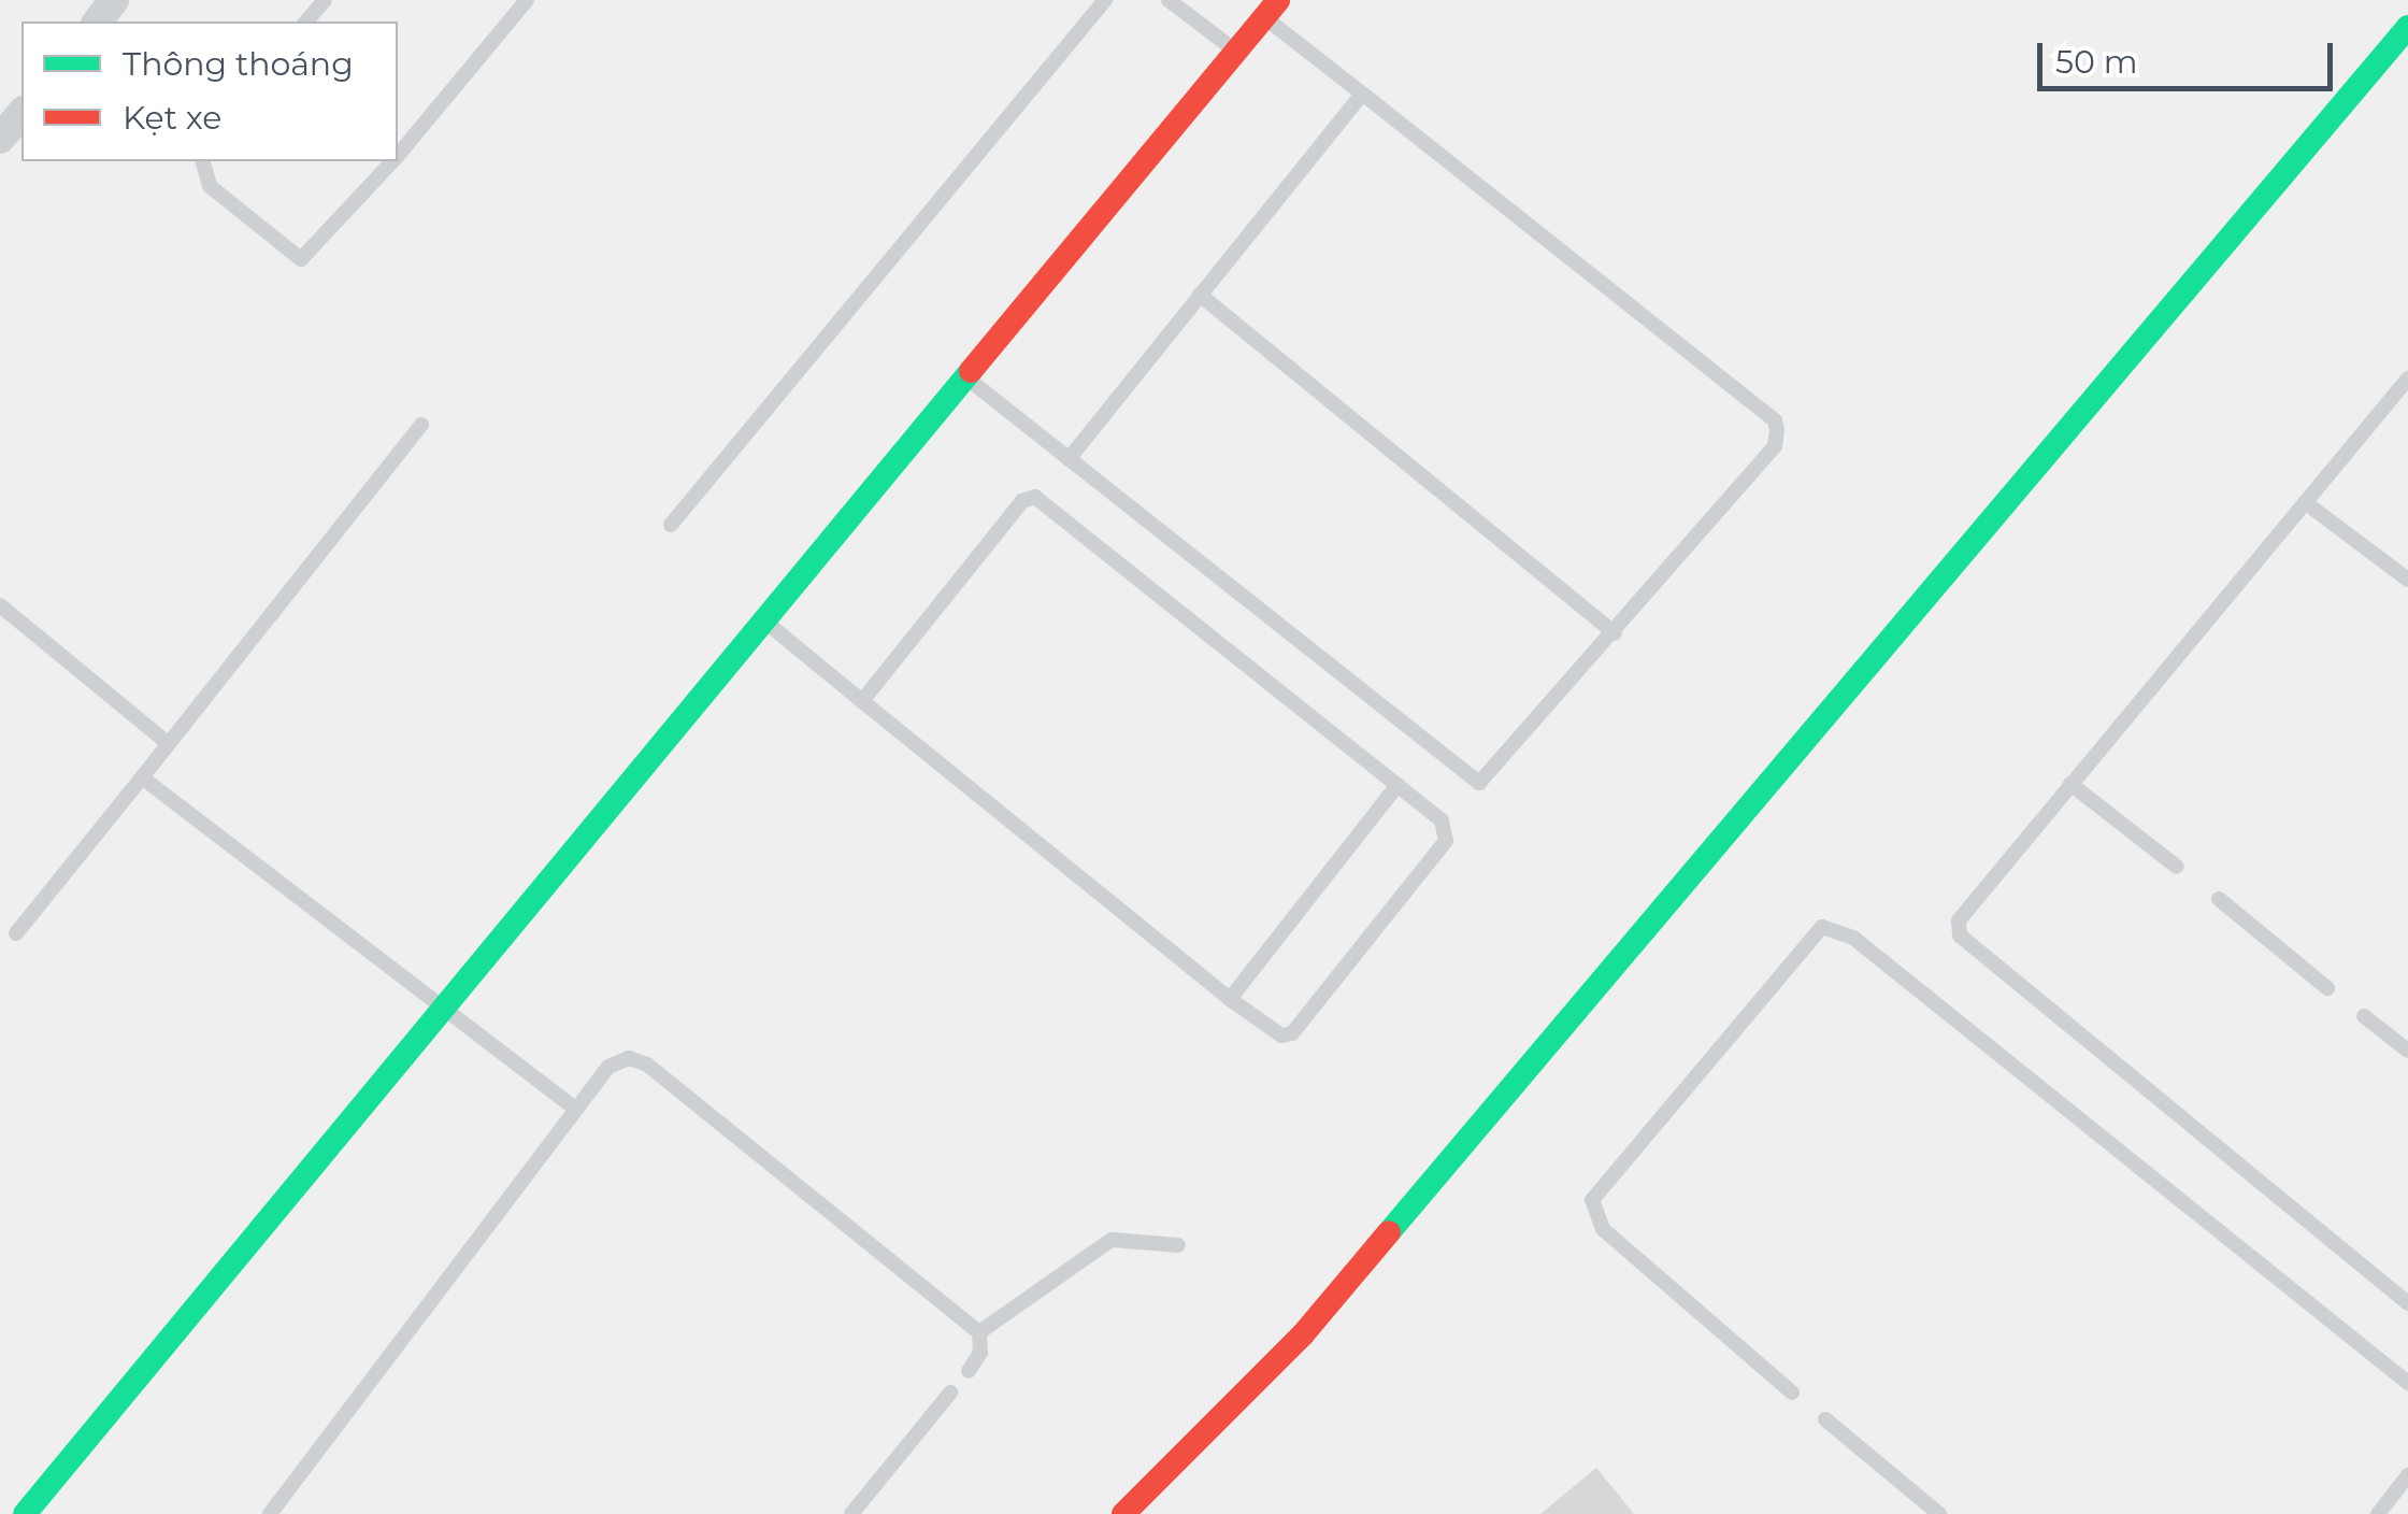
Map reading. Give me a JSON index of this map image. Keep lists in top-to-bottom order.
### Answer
{
  "legend": ["Thông thoáng", "Kẹt xe"],
  "scale_bar": "50 m"
}
